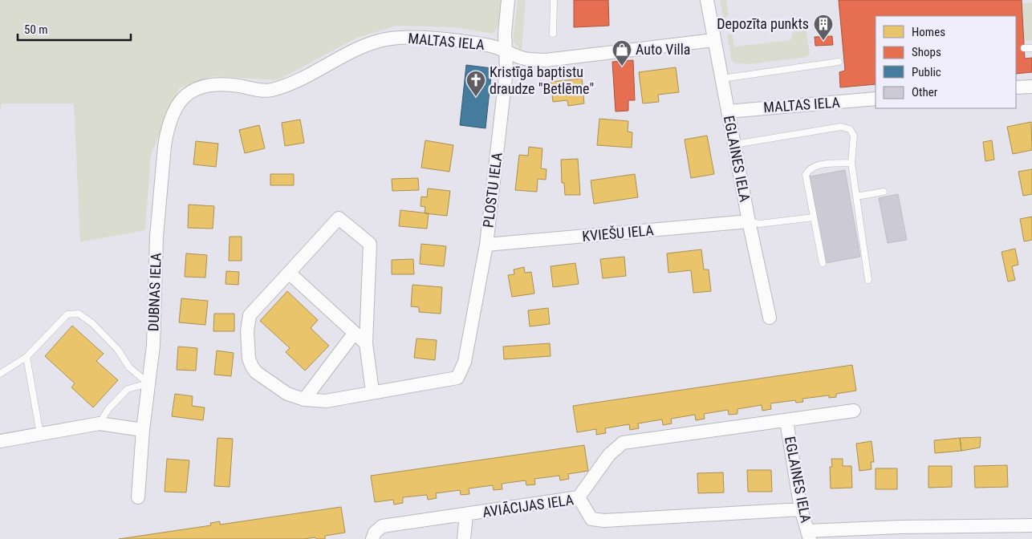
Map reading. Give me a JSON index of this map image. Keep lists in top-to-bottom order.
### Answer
{
  "streets": {
    "street": [
      "MALTAS IELA",
      "EGLAINES IELA",
      "PLOSTU IELA",
      "KVIEŠU IELA",
      "DUBNAS IELA",
      "AVIĀCIJAS IELA"
    ]
  },
  "crossings": [
    ["MALTAS IELA", "EGLAINES IELA"],
    ["MALTAS IELA", "PLOSTU IELA"],
    ["MALTAS IELA", "DUBNAS IELA"],
    ["EGLAINES IELA", "KVIEŠU IELA"],
    ["EGLAINES IELA", "AVIĀCIJAS IELA"],
    ["PLOSTU IELA", "KVIEŠU IELA"]
  ],
  "places": {
    "building": ["Depozīta punkts"],
    "shop": ["Auto Villa"],
    "church": ["Kristīgā baptistu draudze \"Betlēme\""]
  },
  "legend": [
    "Homes",
    "Shops",
    "Public",
    "Other"
  ],
  "scale_bar": "50 m"
}
